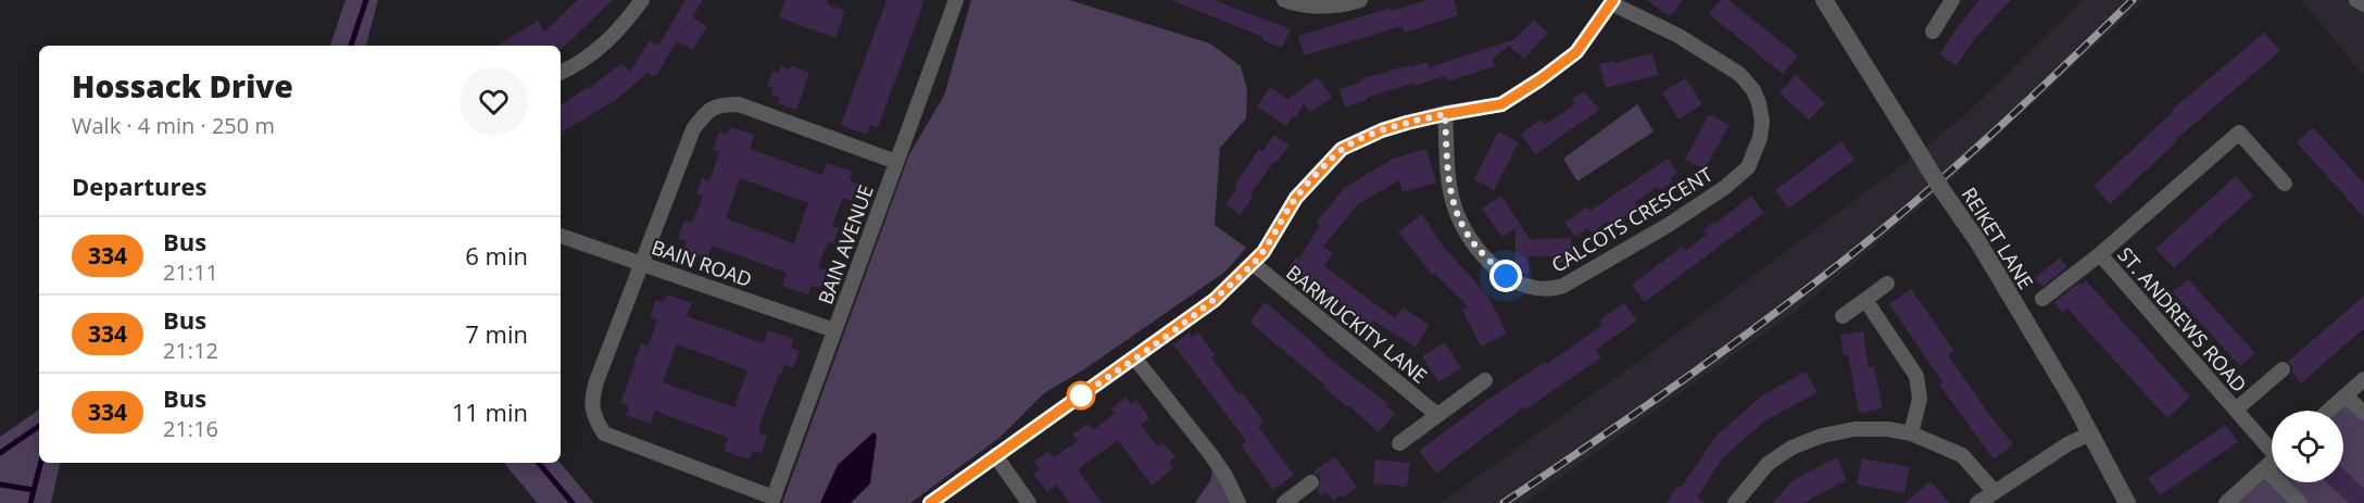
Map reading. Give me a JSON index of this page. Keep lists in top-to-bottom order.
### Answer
{
  "streets": {
    "street": [
      "CALCOTS CRESCENT",
      "REIKET LANE",
      "BAIN AVENUE",
      "BAIN ROAD",
      "ST. ANDREWS ROAD",
      "BARMUCKITY LANE"
    ]
  },
  "crossings": [
    ["BAIN AVENUE", "BAIN ROAD"]
  ],
  "lines": ["bus line 334"],
  "page": {
    "heading": [
      ["Hossack Drive", "Walk · 4 min · 250 m"],
      "Departures"
    ],
    "list": [
      {
        "mark": "334",
        "name": "Bus",
        "note": "21:11",
        "value": "6 min"
      },
      {
        "mark": "334",
        "name": "Bus",
        "note": "21:12",
        "value": "7 min"
      },
      {
        "mark": "334",
        "name": "Bus",
        "note": "21:16",
        "value": "11 min"
      }
    ]
  }
}
